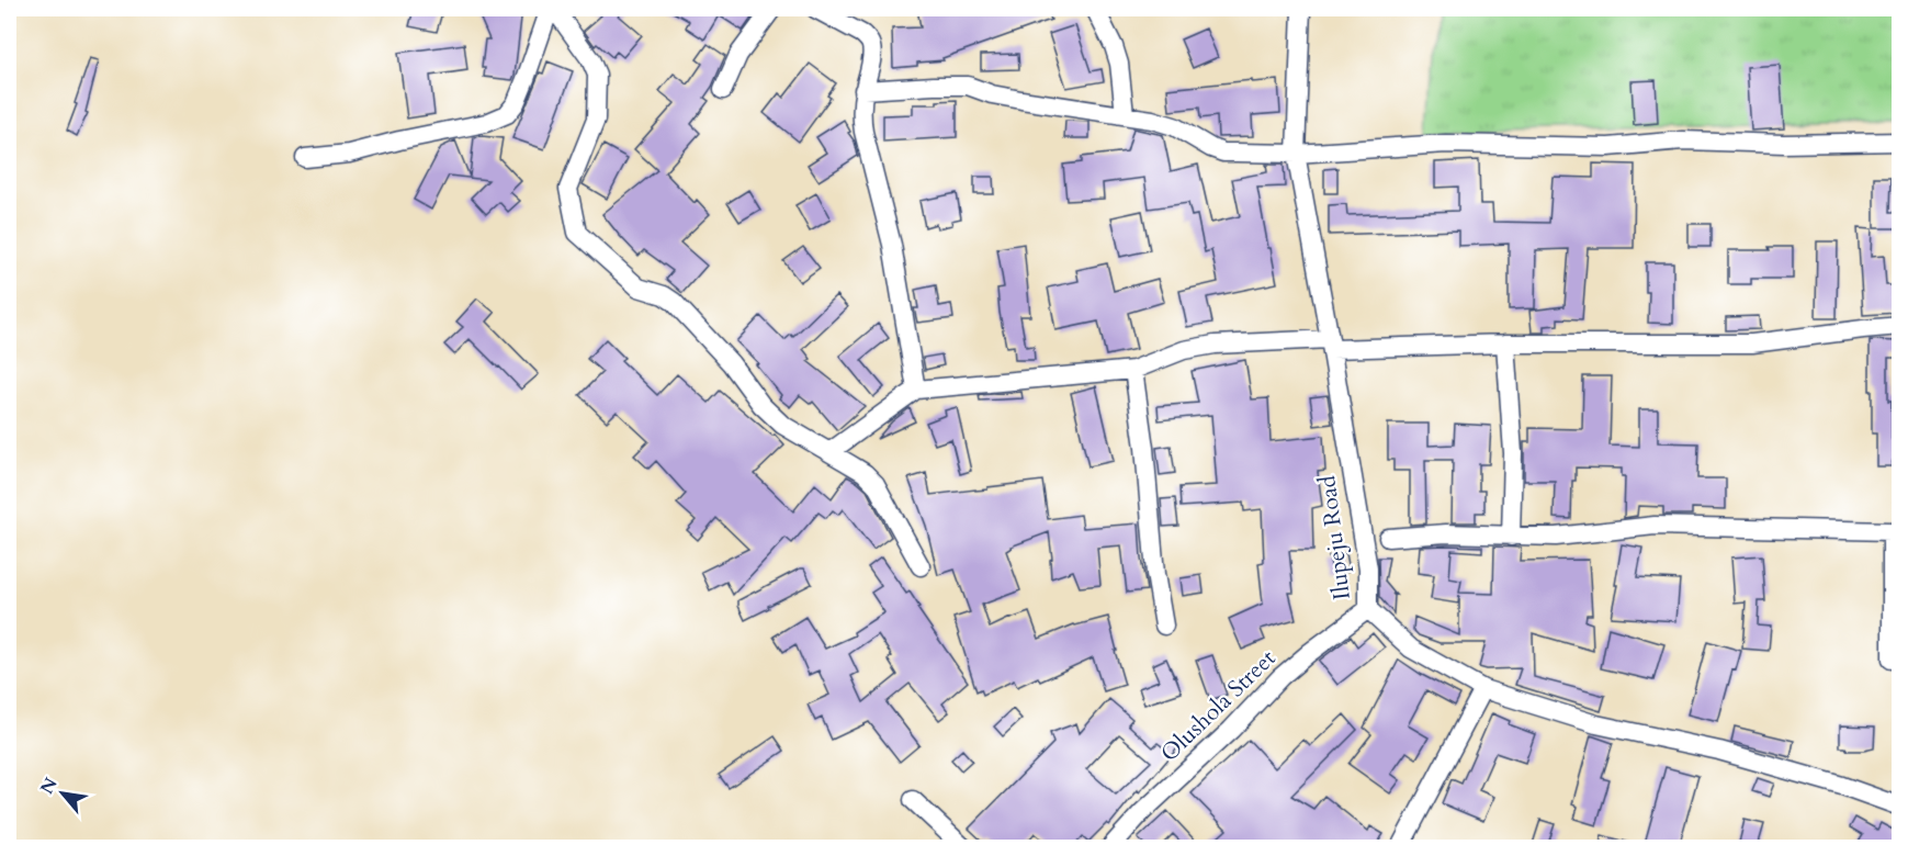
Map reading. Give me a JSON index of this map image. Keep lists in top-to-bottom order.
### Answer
{
  "streets": {
    "street": ["Ilupeju Road", "Olushola Street"]
  },
  "crossings": [
    ["Ilupeju Road", "Olushola Street"]
  ],
  "north": "top left"
}
